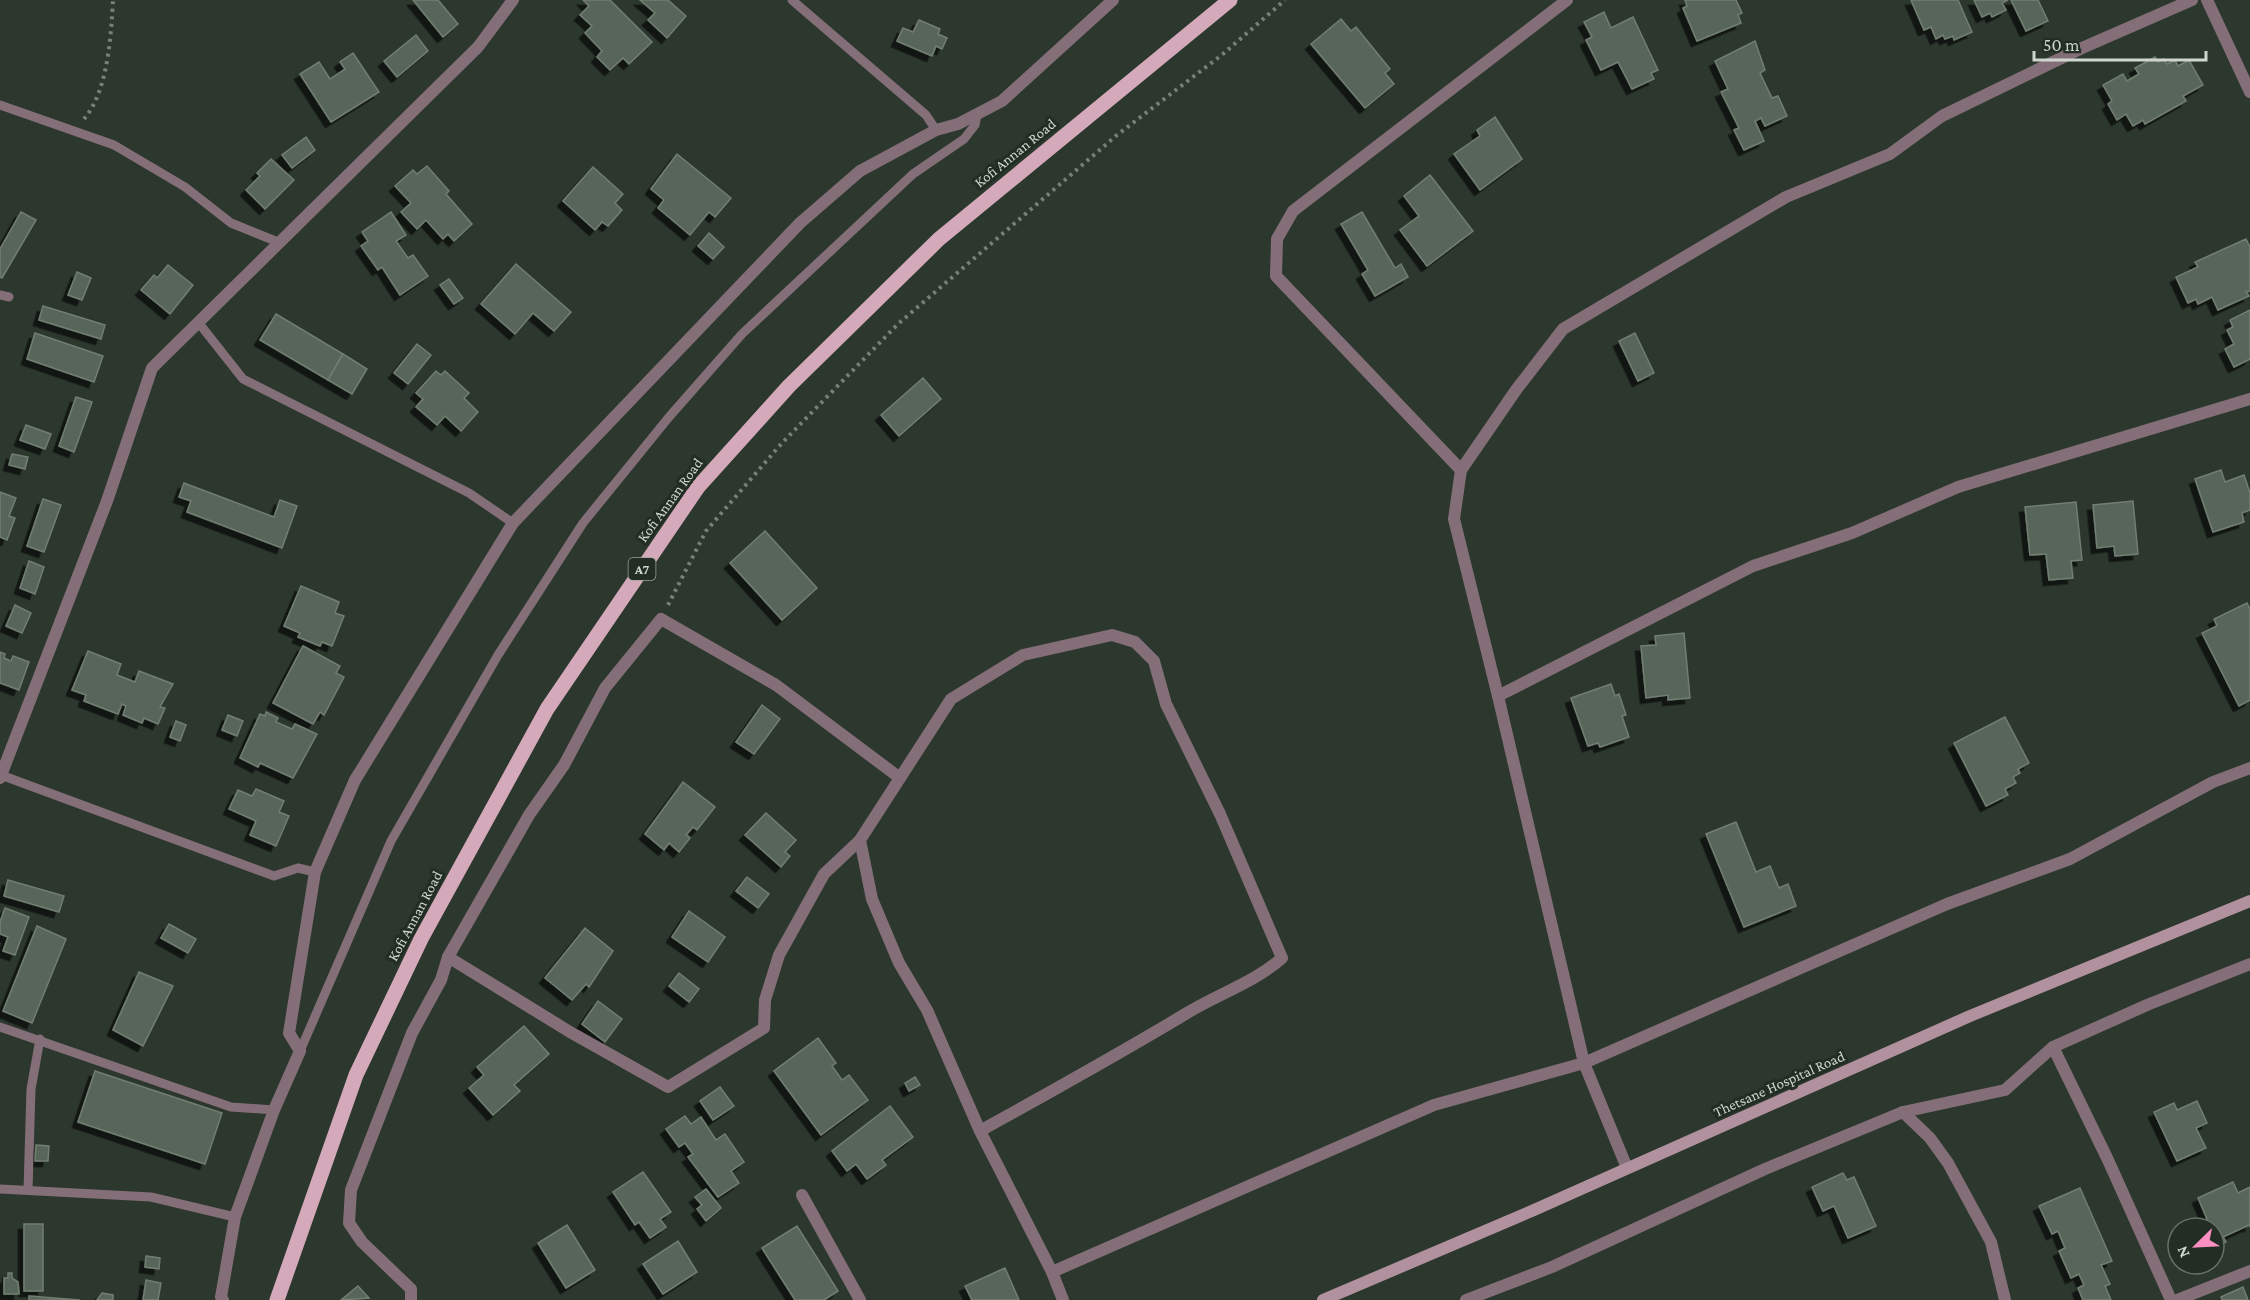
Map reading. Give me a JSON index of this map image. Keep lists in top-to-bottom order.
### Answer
{
  "streets": {
    "main road": ["Kofi Annan Road", "A7", "Thetsane Hospital Road"]
  },
  "scale_bar": "50 m",
  "north": "bottom left"
}
